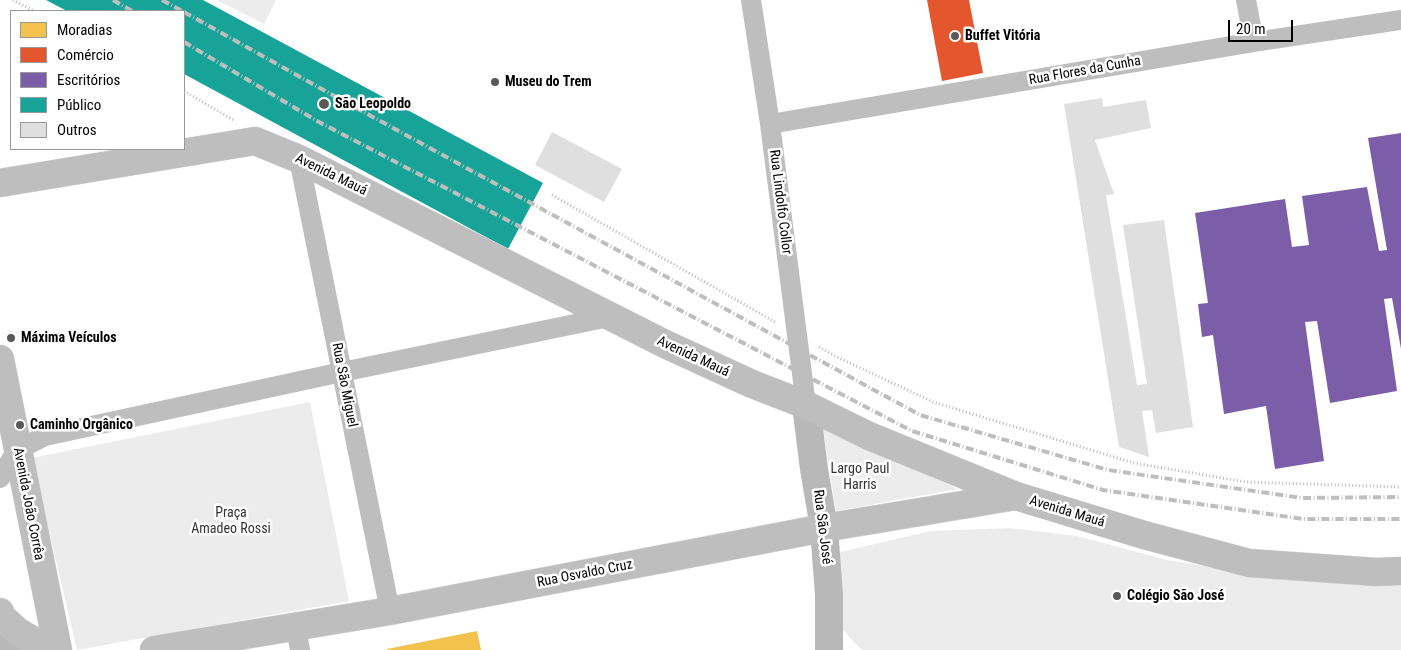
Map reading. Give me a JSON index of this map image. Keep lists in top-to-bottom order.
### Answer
{
  "streets": {
    "main road": ["Avenida Mauá", "Avenida João Corrêa", "Rua Osvaldo Cruz"],
    "street": [
      "Rua Flores da Cunha",
      "Rua Lindolfo Collor",
      "Rua São Miguel",
      "Rua São José"
    ]
  },
  "crossings": [
    ["Rua Flores da Cunha", "Rua Lindolfo Collor"],
    ["Avenida Mauá", "Rua Lindolfo Collor"],
    ["Avenida Mauá", "Rua São Miguel"],
    ["Avenida Mauá", "Rua São José"],
    ["Avenida Mauá", "Rua Osvaldo Cruz"],
    ["Rua Lindolfo Collor", "Rua São José"],
    ["Rua São Miguel", "Rua Osvaldo Cruz"],
    ["Rua São José", "Rua Osvaldo Cruz"]
  ],
  "parks": ["Largo Paul Harris", "Praça Amadeo Rossi"],
  "places": [
    "Buffet Vitória",
    "Museu do Trem",
    "São Leopoldo",
    "Máxima Veículos",
    "Caminho Orgânico",
    "Colégio São José"
  ],
  "legend": [
    "Moradias",
    "Comércio",
    "Escritórios",
    "Público",
    "Outros"
  ],
  "scale_bar": "20 m"
}
